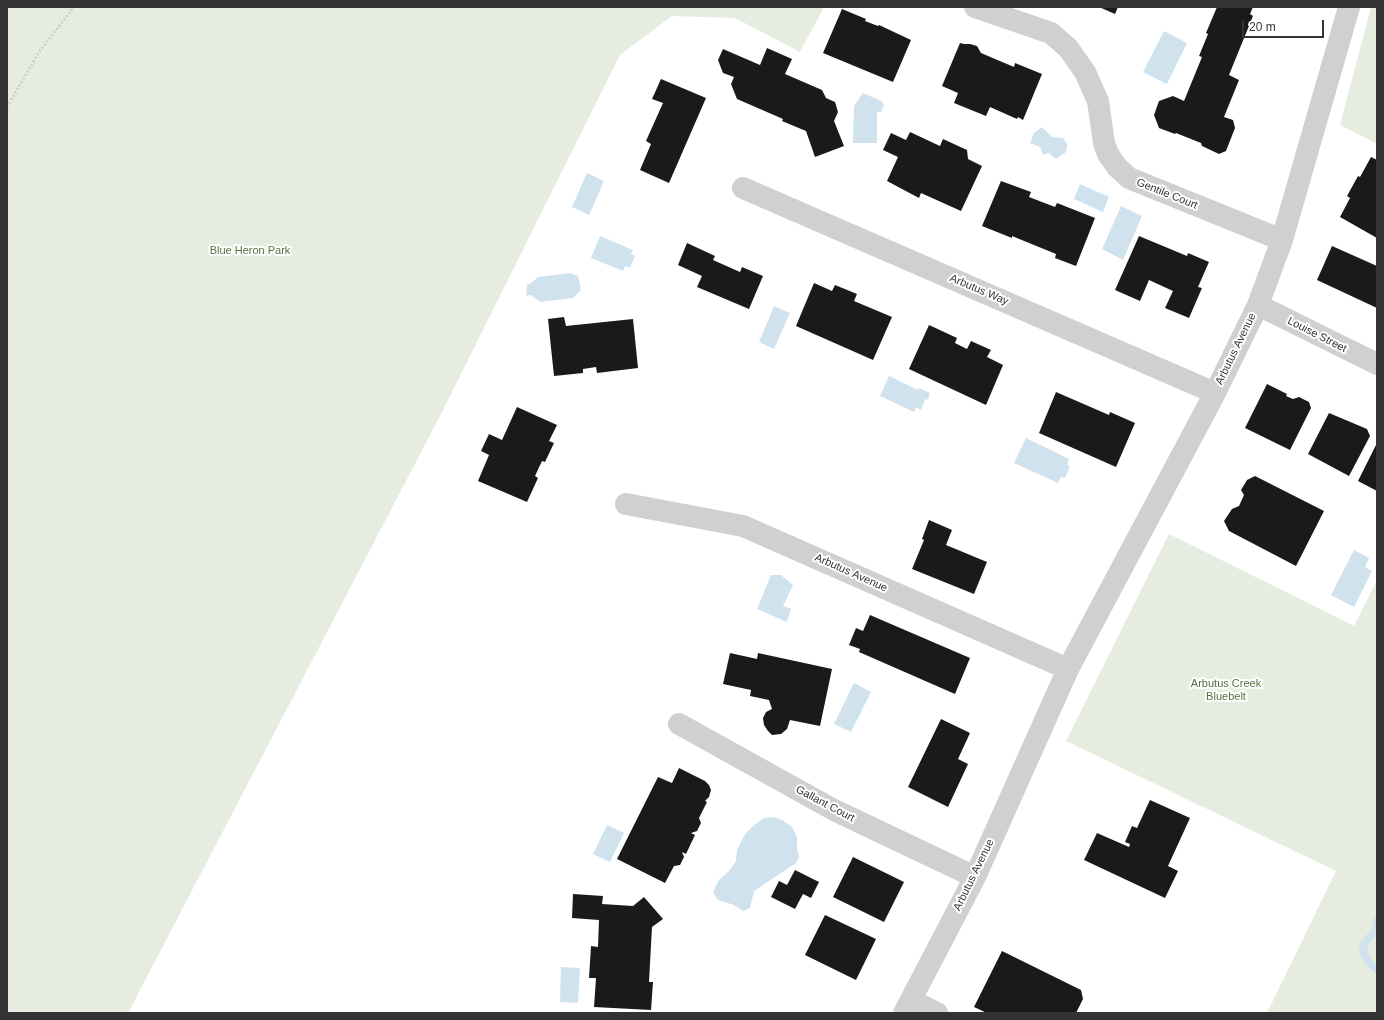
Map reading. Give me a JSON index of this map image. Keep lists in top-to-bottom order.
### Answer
{
  "streets": {
    "street": [
      "Gentile Court",
      "Arbutus Way",
      "Louise Street",
      "Arbutus Avenue",
      "Gallant Court"
    ]
  },
  "crossings": [
    ["Gentile Court", "Arbutus Avenue"],
    ["Arbutus Way", "Arbutus Avenue"],
    ["Louise Street", "Arbutus Avenue"],
    ["Arbutus Avenue", "Gallant Court"]
  ],
  "parks": ["Blue Heron Park", "Arbutus Creek Bluebelt"],
  "scale_bar": "20 m"
}
